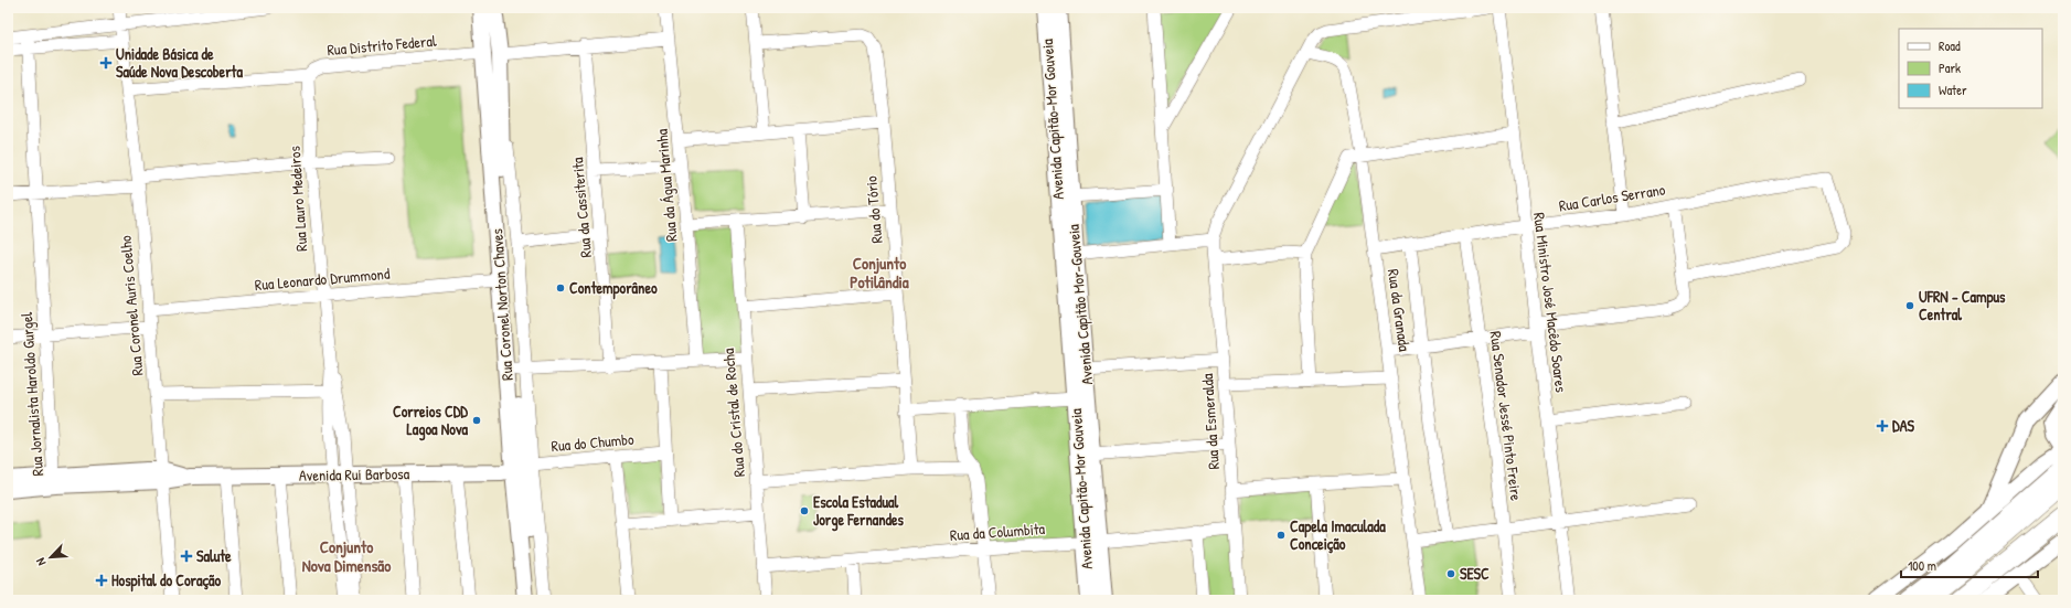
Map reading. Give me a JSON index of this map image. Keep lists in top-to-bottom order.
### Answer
{
  "streets": {
    "main road": [
      "Avenida Capitão-Mor Gouveia",
      "Rua Coronel Norton Chaves",
      "Avenida Capitão Mor-Gouveia",
      "Avenida Rui Barbosa"
    ],
    "street": [
      "Rua Distrito Federal",
      "Rua da Água Marinha",
      "Rua Carlos Serrano",
      "Rua Lauro Medeiros",
      "Rua da Cassiterita",
      "Rua do Tório",
      "Rua Leonardo Drummond",
      "Rua Ministro José Macêdo Soares",
      "Rua Coronel Auris Coelho",
      "Rua da Granada",
      "Rua Jornalista Haroldo Gurgel",
      "Rua do Cristal de Rocha",
      "Rua Senador Jessé Pinto Freire",
      "Rua da Esmeralda",
      "Rua do Chumbo",
      "Rua da Columbita"
    ]
  },
  "crossings": [
    ["Rua Distrito Federal", "Rua da Água Marinha"],
    ["Rua Distrito Federal", "Rua Lauro Medeiros"],
    ["Rua Distrito Federal", "Rua da Cassiterita"],
    ["Rua Distrito Federal", "Rua Coronel Norton Chaves"],
    ["Rua Distrito Federal", "Rua Coronel Auris Coelho"],
    ["Avenida Capitão-Mor Gouveia", "Avenida Capitão Mor-Gouveia"],
    ["Avenida Capitão-Mor Gouveia", "Rua da Columbita"],
    ["Rua Carlos Serrano", "Rua Ministro José Macêdo Soares"],
    ["Rua Carlos Serrano", "Rua da Granada"],
    ["Rua Carlos Serrano", "Rua Senador Jessé Pinto Freire"],
    ["Rua Lauro Medeiros", "Rua Leonardo Drummond"],
    ["Rua Lauro Medeiros", "Avenida Rui Barbosa"],
    ["Rua Leonardo Drummond", "Rua Coronel Norton Chaves"],
    ["Rua Leonardo Drummond", "Rua Coronel Auris Coelho"],
    ["Rua Coronel Norton Chaves", "Rua do Chumbo"],
    ["Rua Coronel Norton Chaves", "Avenida Rui Barbosa"],
    ["Avenida Capitão Mor-Gouveia", "Rua da Columbita"],
    ["Rua Coronel Auris Coelho", "Avenida Rui Barbosa"],
    ["Rua Jornalista Haroldo Gurgel", "Avenida Rui Barbosa"],
    ["Rua do Cristal de Rocha", "Rua da Columbita"],
    ["Rua da Esmeralda", "Rua da Columbita"],
    ["Rua do Chumbo", "Avenida Rui Barbosa"]
  ],
  "districts": ["Conjunto Potilândia", "Conjunto Nova Dimensão"],
  "places": {
    "health": [
      "Unidade Básica de Saúde Nova Descoberta",
      "DAS",
      "Salute",
      "Hospital do Coração"
    ],
    "other": [
      "Contemporâneo",
      "UFRN - Campus Central",
      "Correios CDD Lagoa Nova",
      "Escola Estadual Jorge Fernandes",
      "Capela Imaculada Conceição",
      "SESC"
    ]
  },
  "legend": ["Road", "Park", "Water"],
  "scale_bar": "100 m",
  "north": "bottom left"
}
